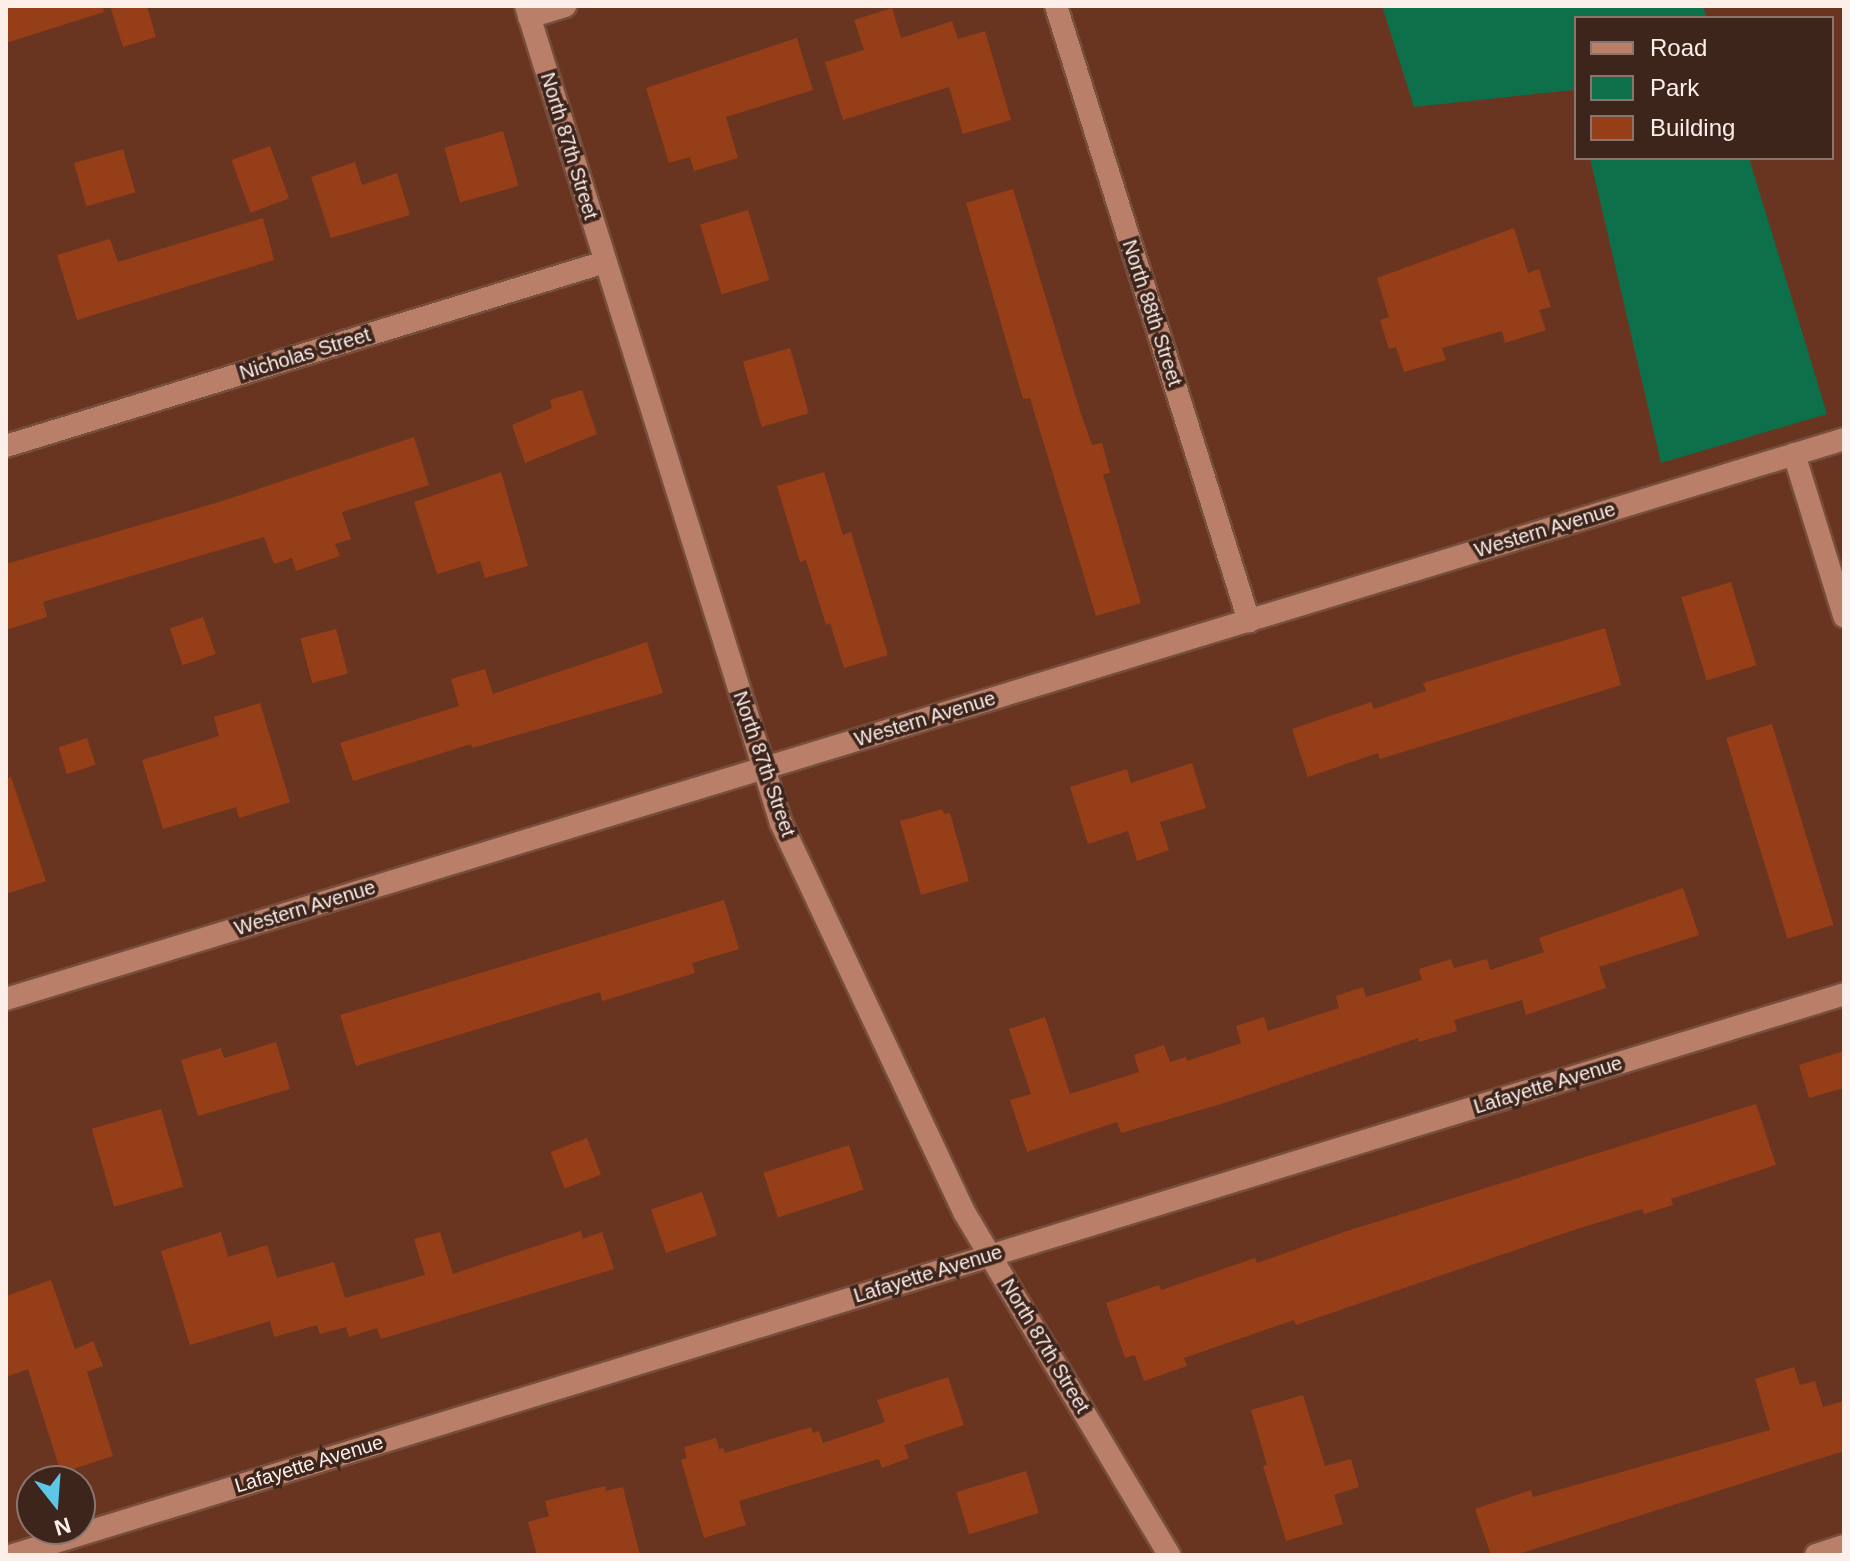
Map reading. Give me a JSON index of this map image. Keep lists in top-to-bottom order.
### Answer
{
  "streets": {
    "street": [
      "North 87th Street",
      "North 88th Street",
      "Nicholas Street",
      "Western Avenue",
      "Lafayette Avenue"
    ]
  },
  "crossings": [
    ["North 87th Street", "Nicholas Street"],
    ["North 87th Street", "Western Avenue"],
    ["North 87th Street", "Lafayette Avenue"],
    ["North 88th Street", "Western Avenue"]
  ],
  "legend": ["Road", "Park", "Building"],
  "north": "bottom"
}
